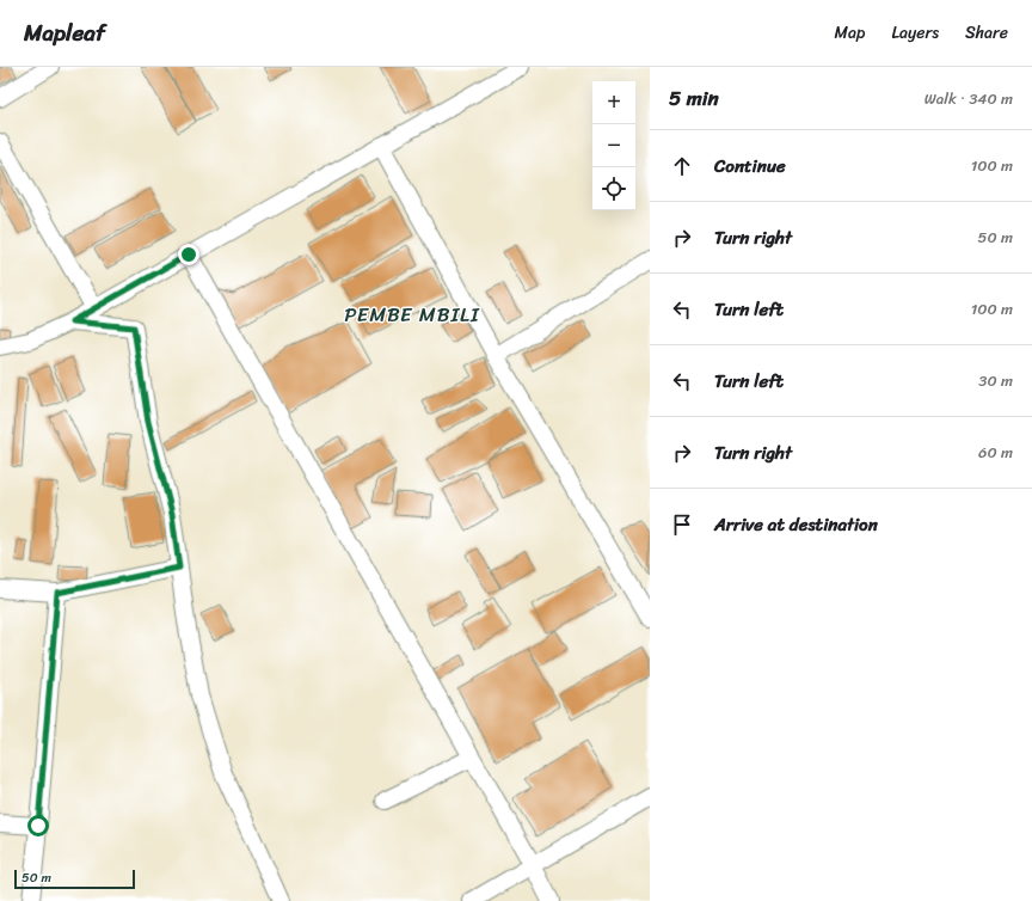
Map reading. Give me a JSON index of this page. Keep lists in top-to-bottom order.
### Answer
{
  "districts": ["PEMBE MBILI"],
  "scale_bar": "50 m",
  "page": {
    "header": "Mapleaf",
    "nav": ["Map", "Layers", "Share"],
    "heading": ["5 min", "Walk · 340 m"],
    "map_buttons": ["+", "−"],
    "list": [
      ["Continue", "100 m"],
      ["Turn right", "50 m"],
      ["Turn left", "100 m"],
      ["Turn left", "30 m"],
      ["Turn right", "60 m"],
      "Arrive at destination"
    ],
    "scale": "50 m"
  }
}
